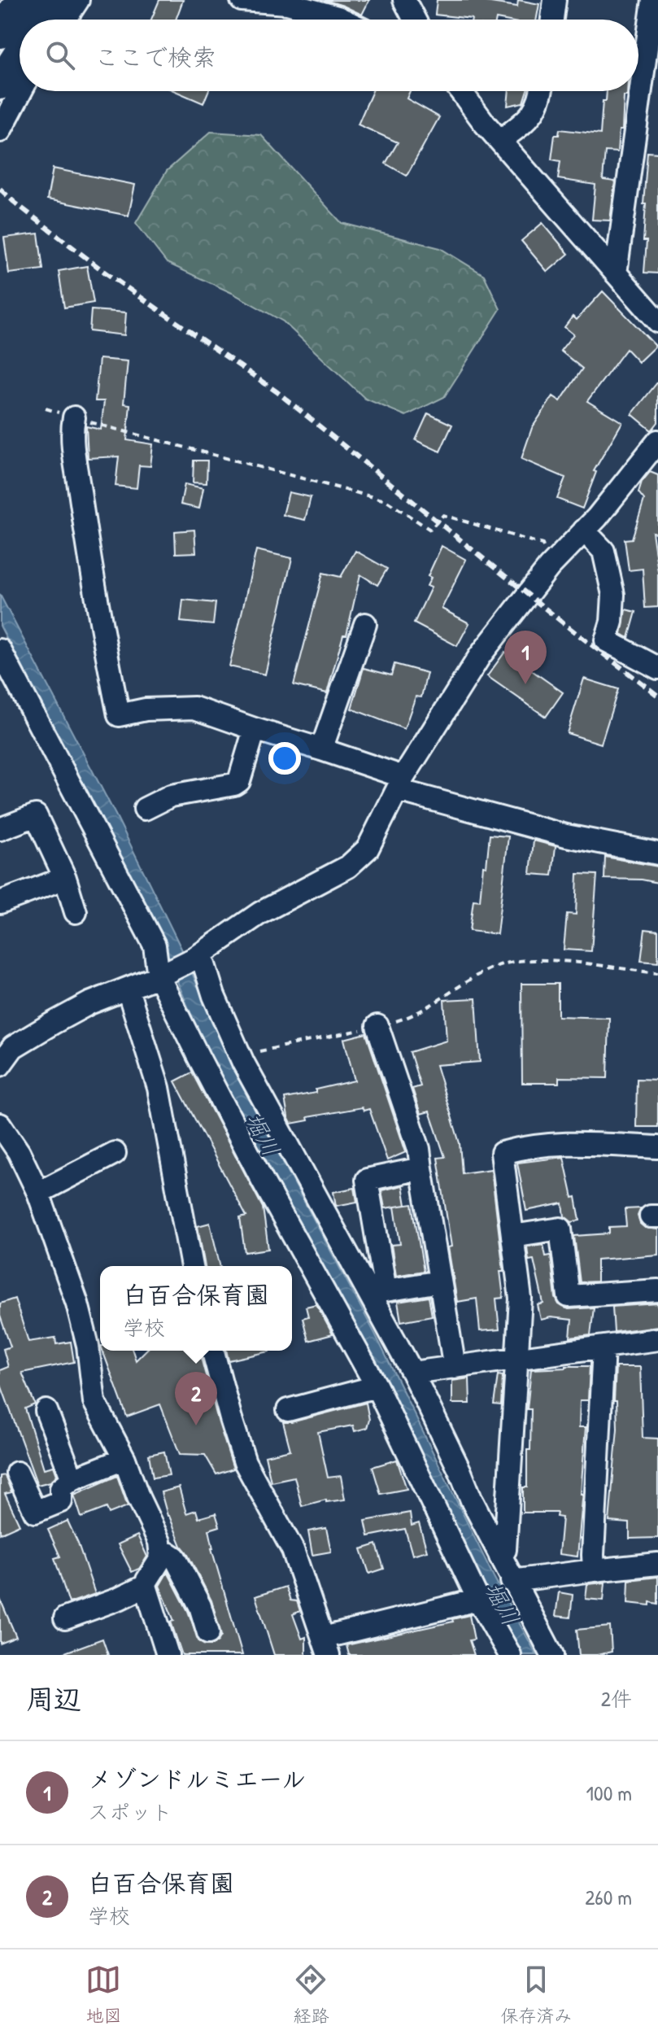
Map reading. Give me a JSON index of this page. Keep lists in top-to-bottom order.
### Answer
{
  "water": ["堀川"],
  "page": {
    "search": "ここで検索",
    "pins": ["1", "2"],
    "popup": ["白百合保育園", "学校"],
    "heading": ["周辺", "2件"],
    "list": [
      {
        "mark": "1",
        "name": "メゾンドルミエール",
        "note": "スポット",
        "value": "100 m"
      },
      {
        "mark": "2",
        "name": "白百合保育園",
        "note": "学校",
        "value": "260 m"
      }
    ],
    "nav": ["地図", "経路", "保存済み"]
  }
}
